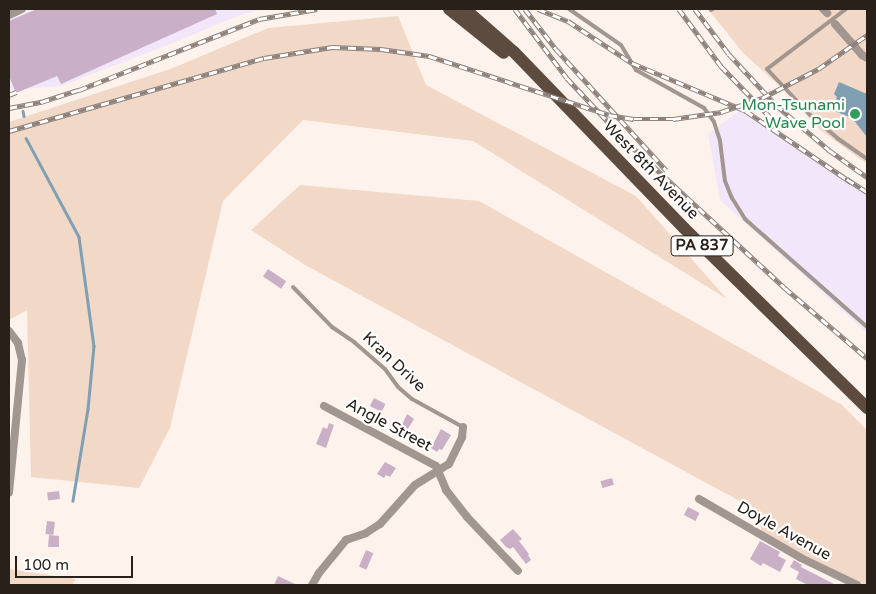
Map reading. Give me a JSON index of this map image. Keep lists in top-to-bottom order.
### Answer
{
  "streets": {
    "main road": ["West 8th Avenue", "PA 837"],
    "street": ["Angle Street", "Doyle Avenue"],
    "lane": ["Kran Drive"]
  },
  "crossings": [
    ["West 8th Avenue", "PA 837"],
    ["Kran Drive", "Angle Street"]
  ],
  "places": ["Mon-Tsunami Wave Pool"],
  "scale_bar": "100 m"
}
